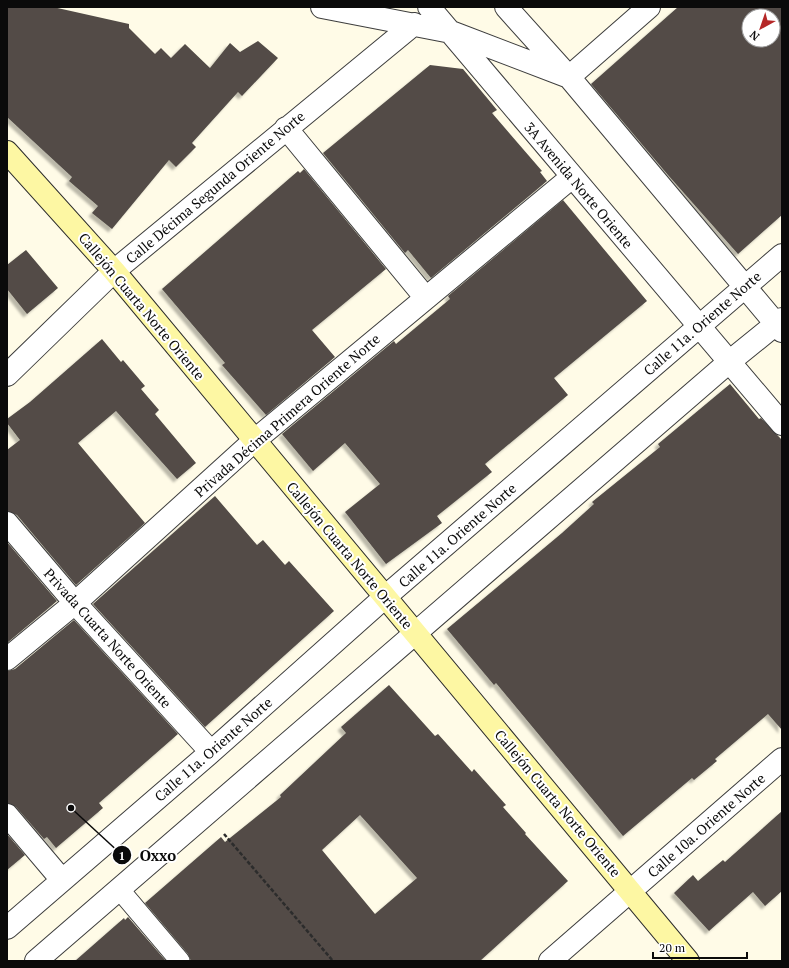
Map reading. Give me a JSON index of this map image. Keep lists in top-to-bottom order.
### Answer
{
  "streets": {
    "street": [
      "3A Avenida Norte Oriente",
      "Calle Décima Segunda Oriente Norte",
      "Callejón Cuarta Norte Oriente",
      "Calle 11a. Oriente Norte",
      "Privada Décima Primera Oriente Norte",
      "Privada Cuarta Norte Oriente",
      "Calle 10a. Oriente Norte"
    ]
  },
  "crossings": [
    ["3A Avenida Norte Oriente", "Calle 11a. Oriente Norte"],
    ["3A Avenida Norte Oriente", "Privada Décima Primera Oriente Norte"],
    ["Calle Décima Segunda Oriente Norte", "Callejón Cuarta Norte Oriente"],
    ["Callejón Cuarta Norte Oriente", "Calle 11a. Oriente Norte"],
    ["Callejón Cuarta Norte Oriente", "Privada Décima Primera Oriente Norte"],
    ["Callejón Cuarta Norte Oriente", "Calle 10a. Oriente Norte"],
    ["Calle 11a. Oriente Norte", "Privada Cuarta Norte Oriente"],
    ["Privada Décima Primera Oriente Norte", "Privada Cuarta Norte Oriente"]
  ],
  "places": ["Oxxo"],
  "scale_bar": "20 m",
  "north": "bottom left"
}
